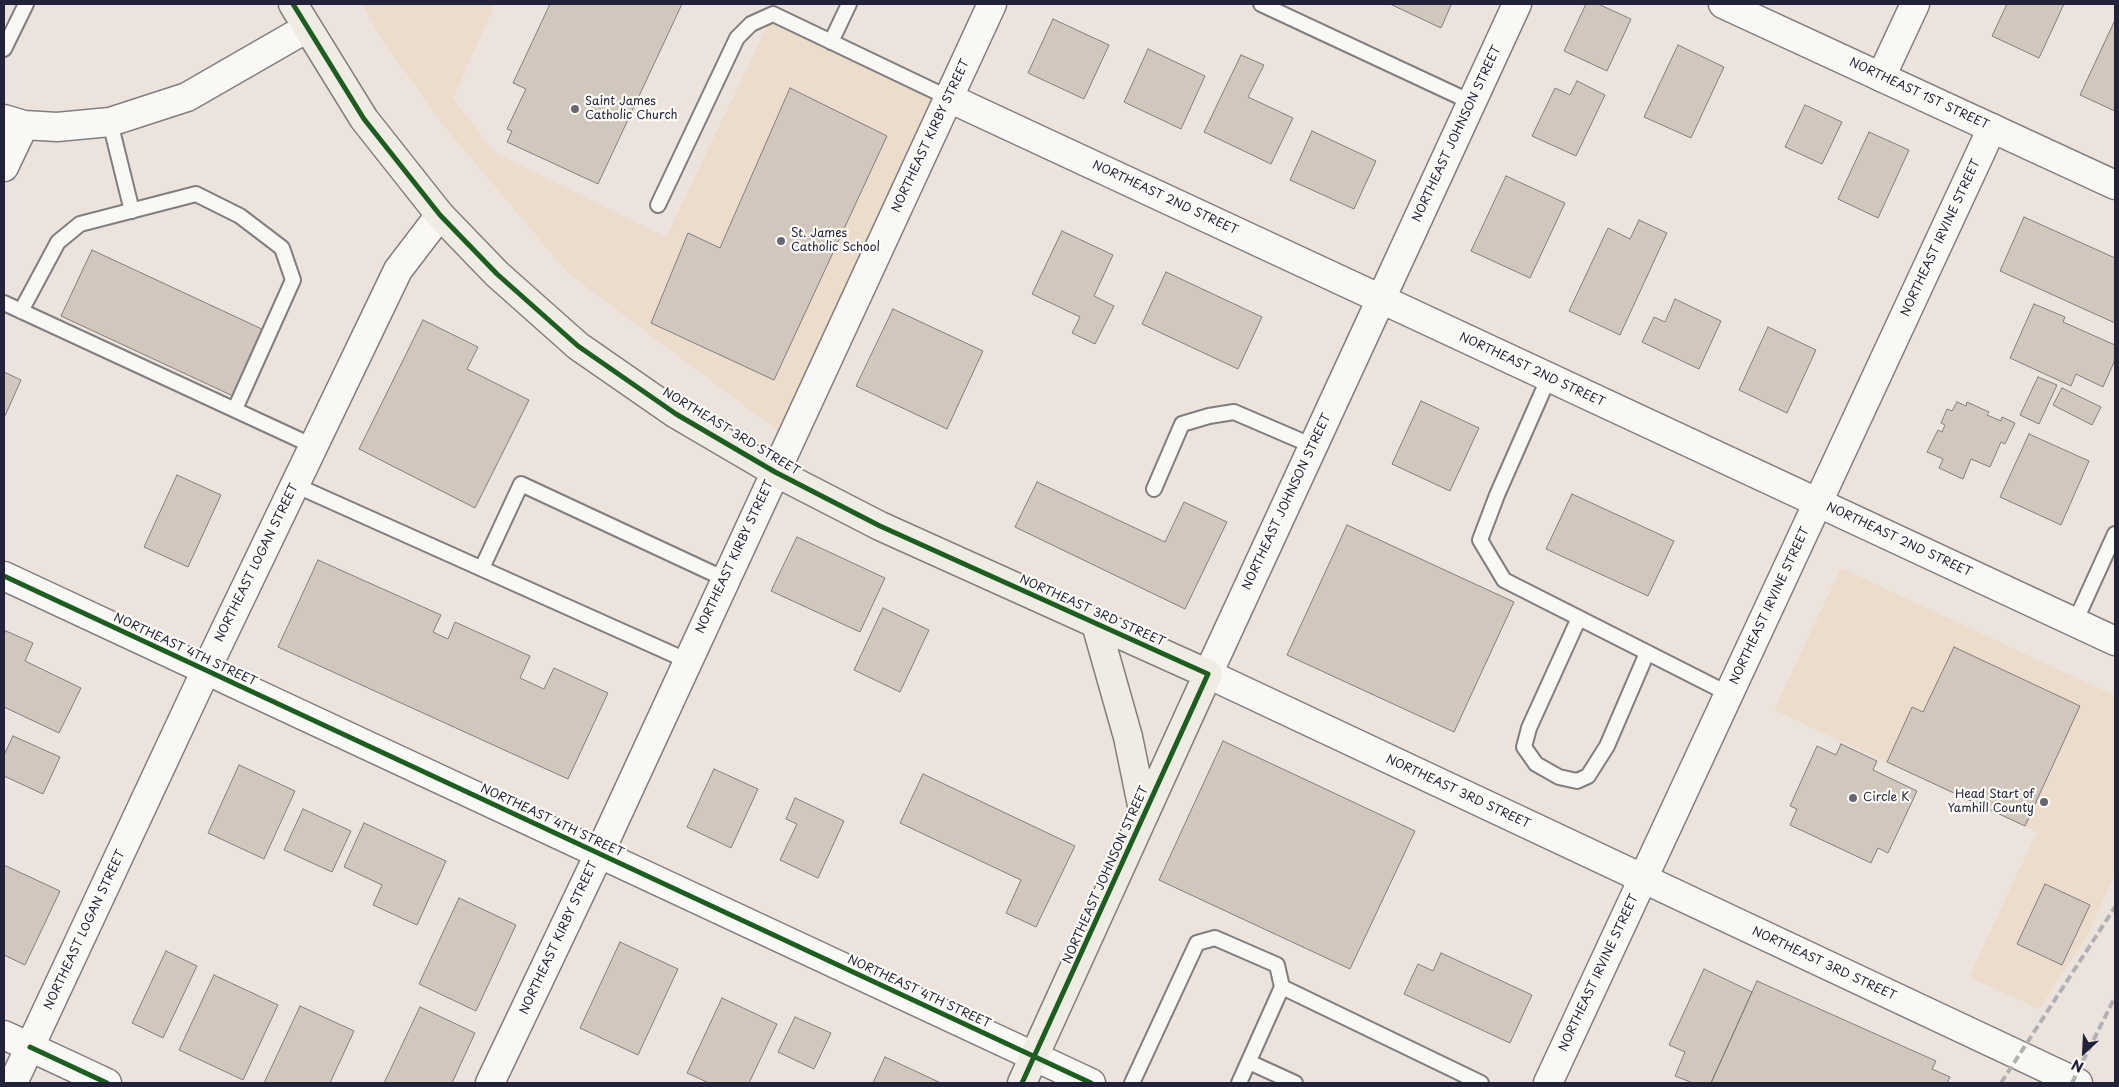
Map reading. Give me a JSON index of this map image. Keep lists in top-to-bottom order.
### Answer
{
  "streets": {
    "main road": ["NORTHEAST JOHNSON STREET", "NORTHEAST 3RD STREET"],
    "street": [
      "NORTHEAST 1ST STREET",
      "NORTHEAST KIRBY STREET",
      "NORTHEAST 2ND STREET",
      "NORTHEAST IRVINE STREET",
      "NORTHEAST LOGAN STREET",
      "NORTHEAST 4TH STREET"
    ]
  },
  "crossings": [
    ["NORTHEAST 1ST STREET", "NORTHEAST IRVINE STREET"],
    ["NORTHEAST JOHNSON STREET", "NORTHEAST 2ND STREET"],
    ["NORTHEAST JOHNSON STREET", "NORTHEAST 3RD STREET"],
    ["NORTHEAST JOHNSON STREET", "NORTHEAST 4TH STREET"],
    ["NORTHEAST KIRBY STREET", "NORTHEAST 2ND STREET"],
    ["NORTHEAST KIRBY STREET", "NORTHEAST 3RD STREET"],
    ["NORTHEAST KIRBY STREET", "NORTHEAST 4TH STREET"],
    ["NORTHEAST 2ND STREET", "NORTHEAST IRVINE STREET"],
    ["NORTHEAST IRVINE STREET", "NORTHEAST 3RD STREET"],
    ["NORTHEAST 3RD STREET", "NORTHEAST LOGAN STREET"],
    ["NORTHEAST LOGAN STREET", "NORTHEAST 4TH STREET"]
  ],
  "places": [
    "Saint James Catholic Church",
    "St. James Catholic School",
    "Circle K",
    "Head Start of Yamhill County"
  ],
  "north": "bottom left"
}
